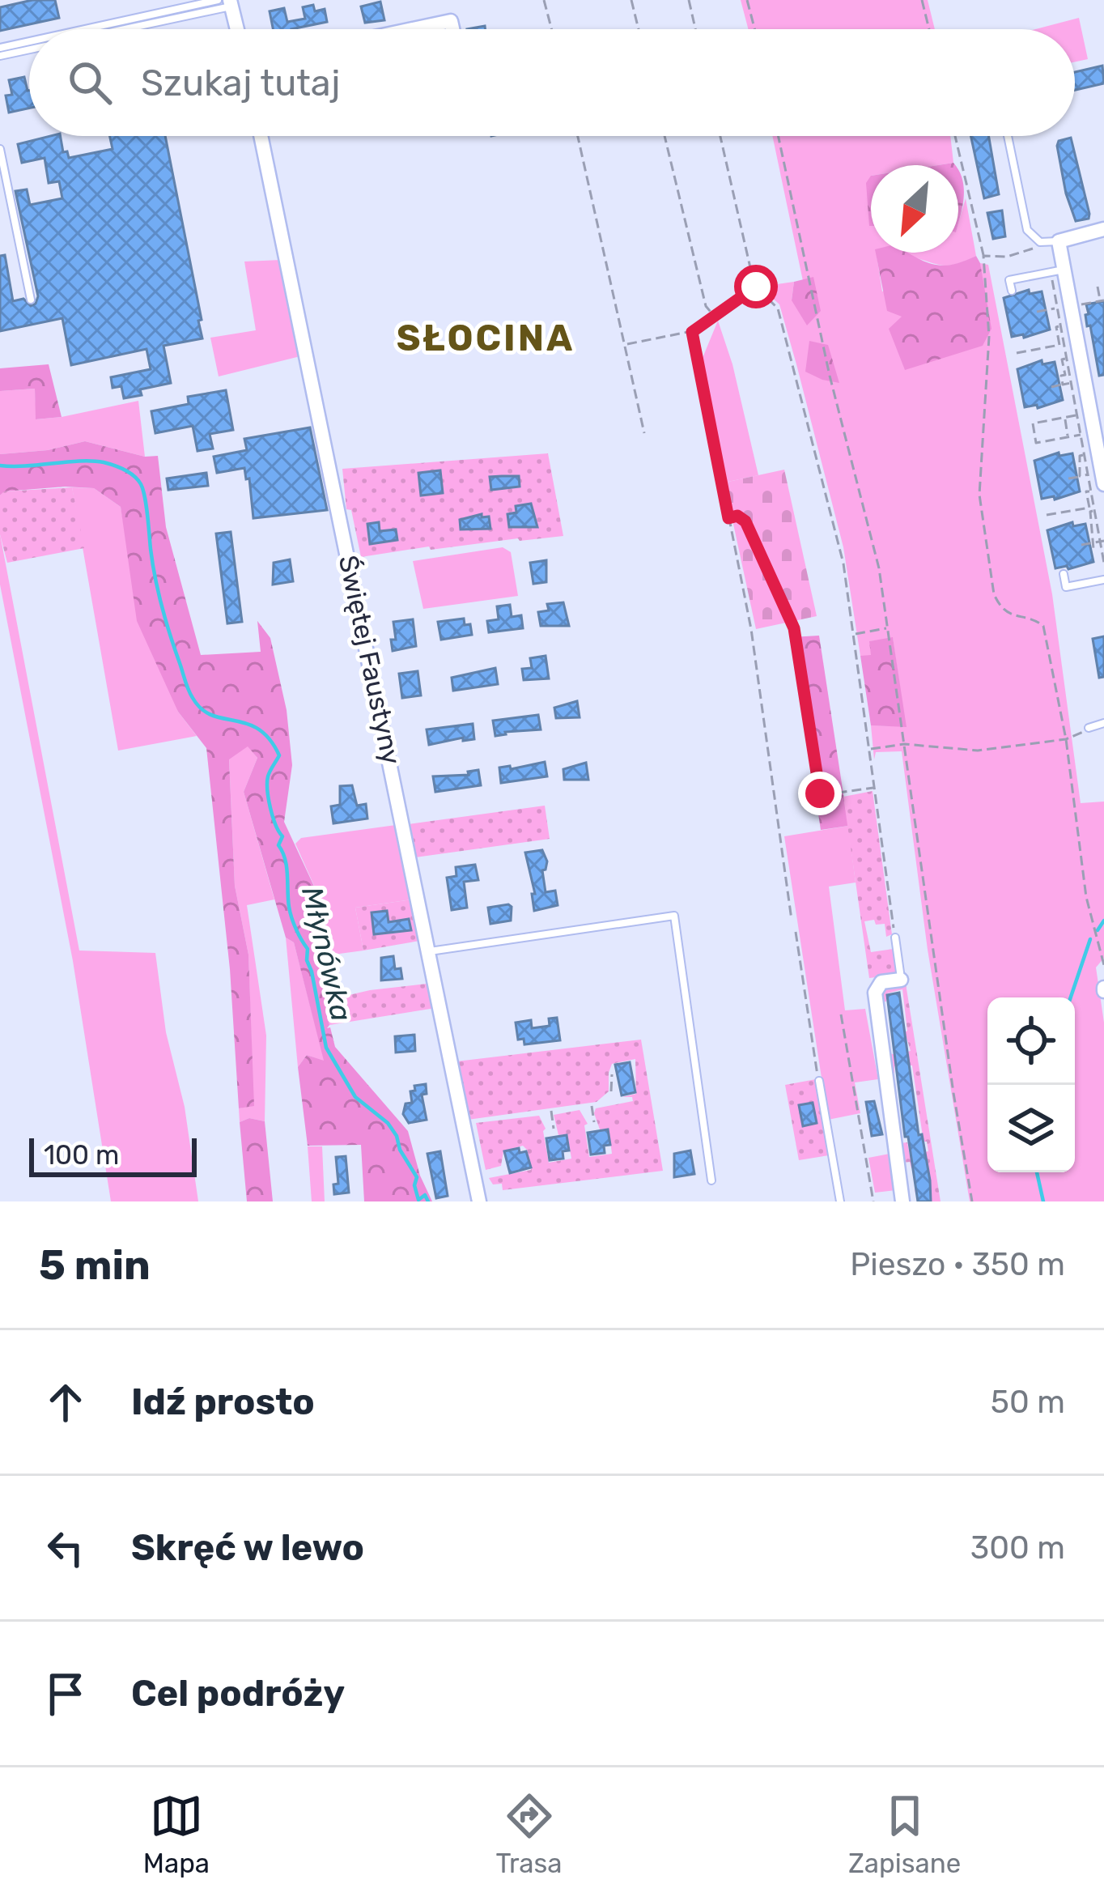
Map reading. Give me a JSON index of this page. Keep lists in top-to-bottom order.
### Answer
{
  "streets": {
    "street": ["Świętej Faustyny"]
  },
  "districts": ["SŁOCINA"],
  "water": ["Młynówka"],
  "scale_bar": "100 m",
  "north": "bottom left",
  "page": {
    "search": "Szukaj tutaj",
    "scale": "100 m",
    "heading": ["5 min", "Pieszo · 350 m"],
    "list": [
      ["Idź prosto", "50 m"],
      ["Skręć w lewo", "300 m"],
      "Cel podróży"
    ],
    "nav": ["Mapa", "Trasa", "Zapisane"]
  }
}
